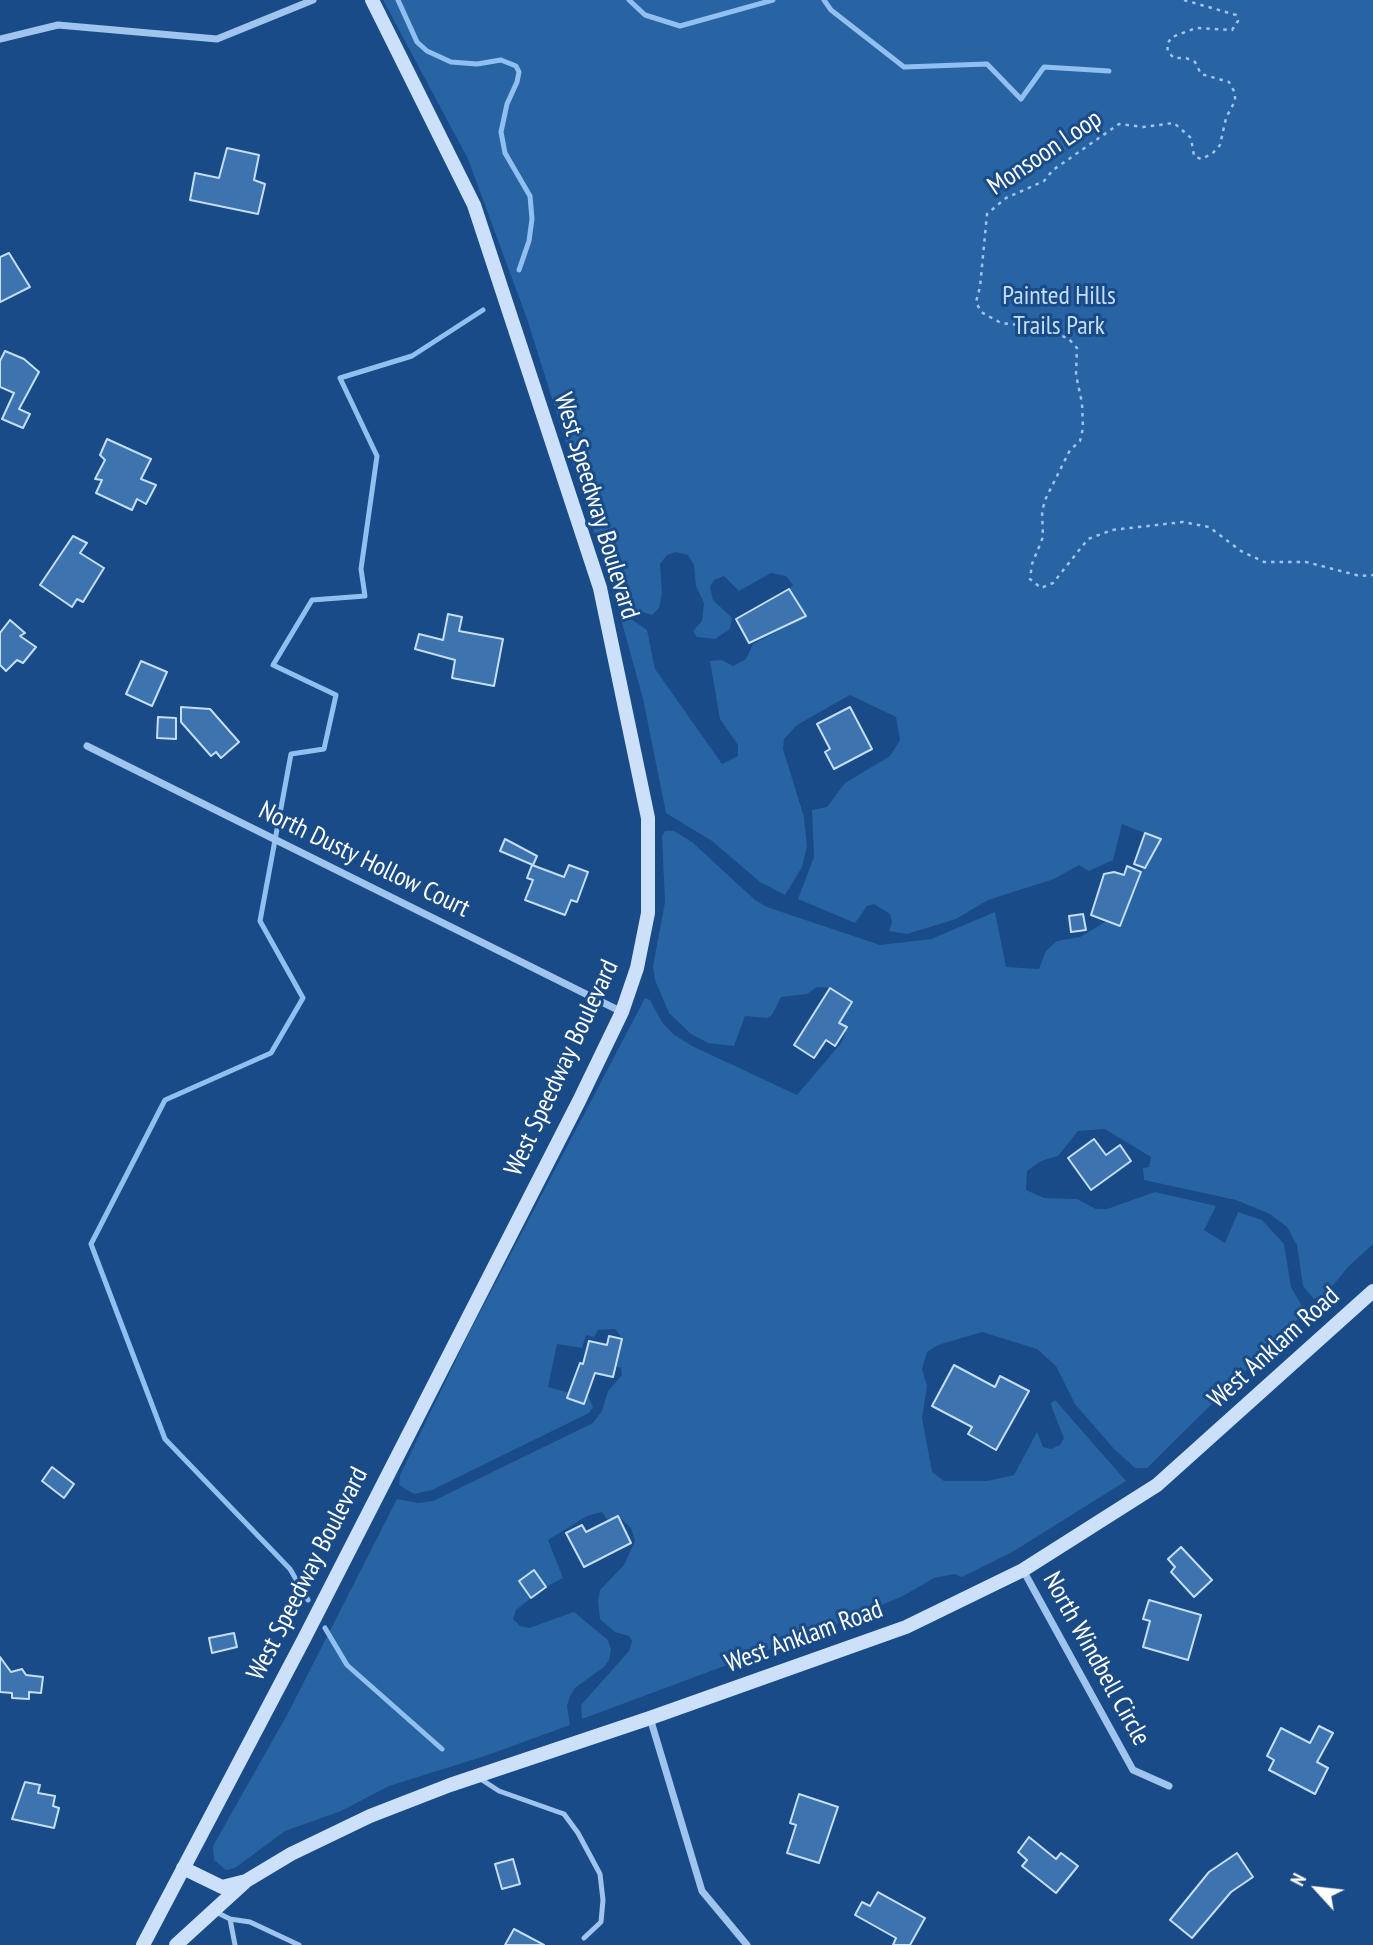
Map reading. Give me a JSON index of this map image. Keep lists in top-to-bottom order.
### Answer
{
  "streets": {
    "main road": ["West Speedway Boulevard", "West Anklam Road"],
    "street": ["North Dusty Hollow Court", "North Windbell Circle"],
    "path": ["Monsoon Loop"]
  },
  "crossings": [
    ["West Speedway Boulevard", "North Dusty Hollow Court"],
    ["West Speedway Boulevard", "West Anklam Road"],
    ["West Anklam Road", "North Windbell Circle"]
  ],
  "parks": ["Painted Hills Trails Park"],
  "north": "top left"
}
